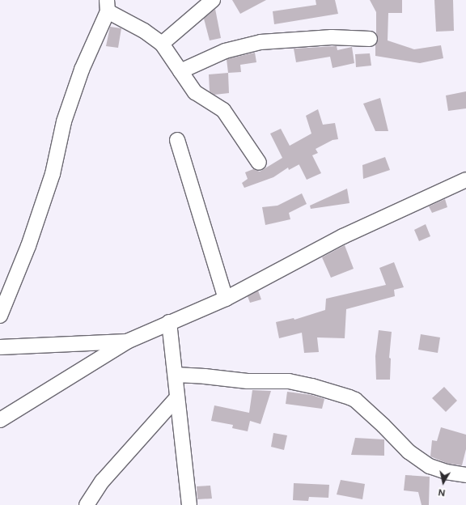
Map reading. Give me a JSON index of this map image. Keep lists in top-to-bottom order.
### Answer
{
  "north": "bottom"
}
